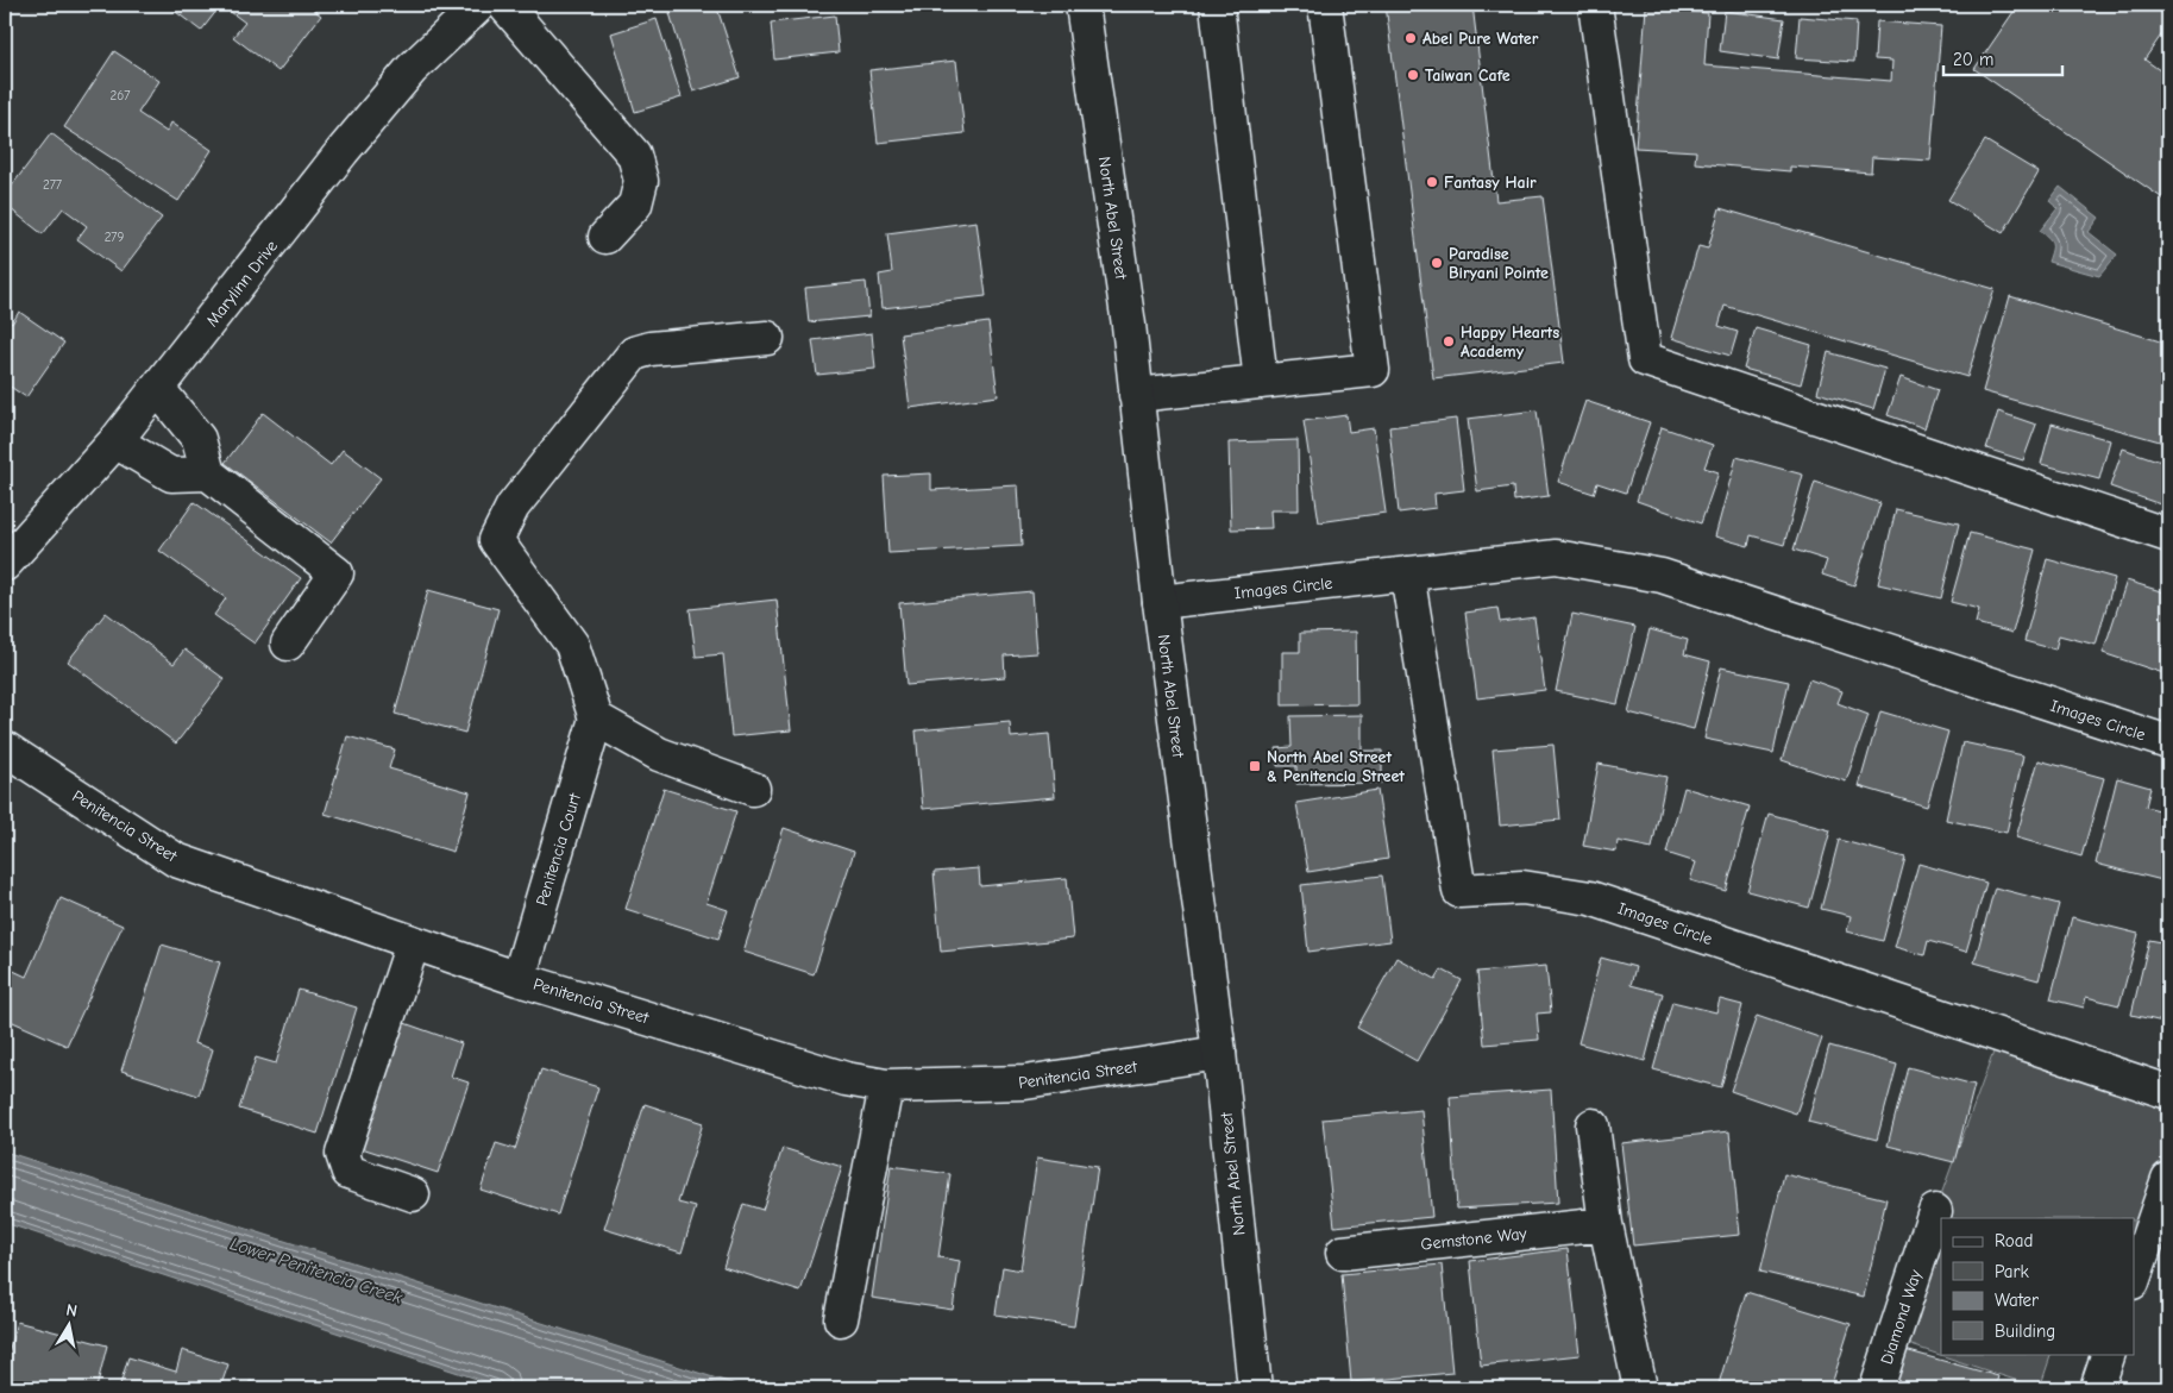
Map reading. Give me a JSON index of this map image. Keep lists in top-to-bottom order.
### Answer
{
  "streets": {
    "street": [
      "North Abel Street",
      "Marylinn Drive",
      "Images Circle",
      "Penitencia Street",
      "Penitencia Court",
      "Gemstone Way",
      "Diamond Way"
    ]
  },
  "crossings": [
    ["North Abel Street", "Images Circle"],
    ["North Abel Street", "Penitencia Street"],
    ["Penitencia Street", "Penitencia Court"]
  ],
  "water": ["Lower Penitencia Creek"],
  "places": {
    "other": [
      "Abel Pure Water",
      "Taiwan Cafe",
      "Fantasy Hair",
      "Paradise Biryani Pointe",
      "Happy Hearts Academy"
    ],
    "transit": ["North Abel Street & Penitencia Street"]
  },
  "house_numbers": ["267", "277", "279"],
  "legend": [
    "Road",
    "Park",
    "Water",
    "Building"
  ],
  "scale_bar": "20 m",
  "north": "top"
}
